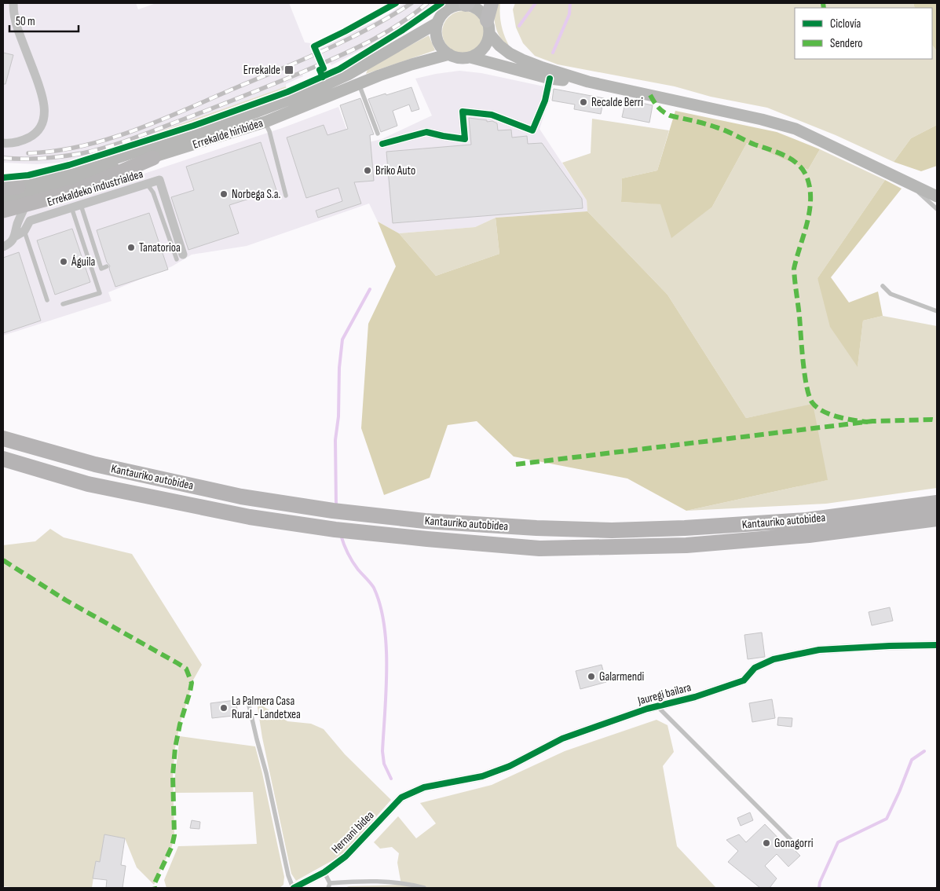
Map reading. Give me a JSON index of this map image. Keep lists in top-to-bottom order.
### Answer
{
  "streets": {
    "highway": ["Kantauriko autobidea"],
    "main road": ["Errekalde hiribidea"],
    "street": ["Errekaldeko industrialdea", "Jauregi bailara", "Hernani bidea"]
  },
  "crossings": [
    ["Jauregi bailara", "Hernani bidea"]
  ],
  "places": {
    "transit": ["Errekalde"],
    "other": [
      "Recalde Berri",
      "Briko Auto",
      "Norbega S.a.",
      "Tanatorioa",
      "Águila",
      "Galarmendi",
      "La Palmera Casa Rural - Landetxea",
      "Gonagorri"
    ]
  },
  "legend": ["Ciclovía", "Sendero"],
  "scale_bar": "50 m"
}
